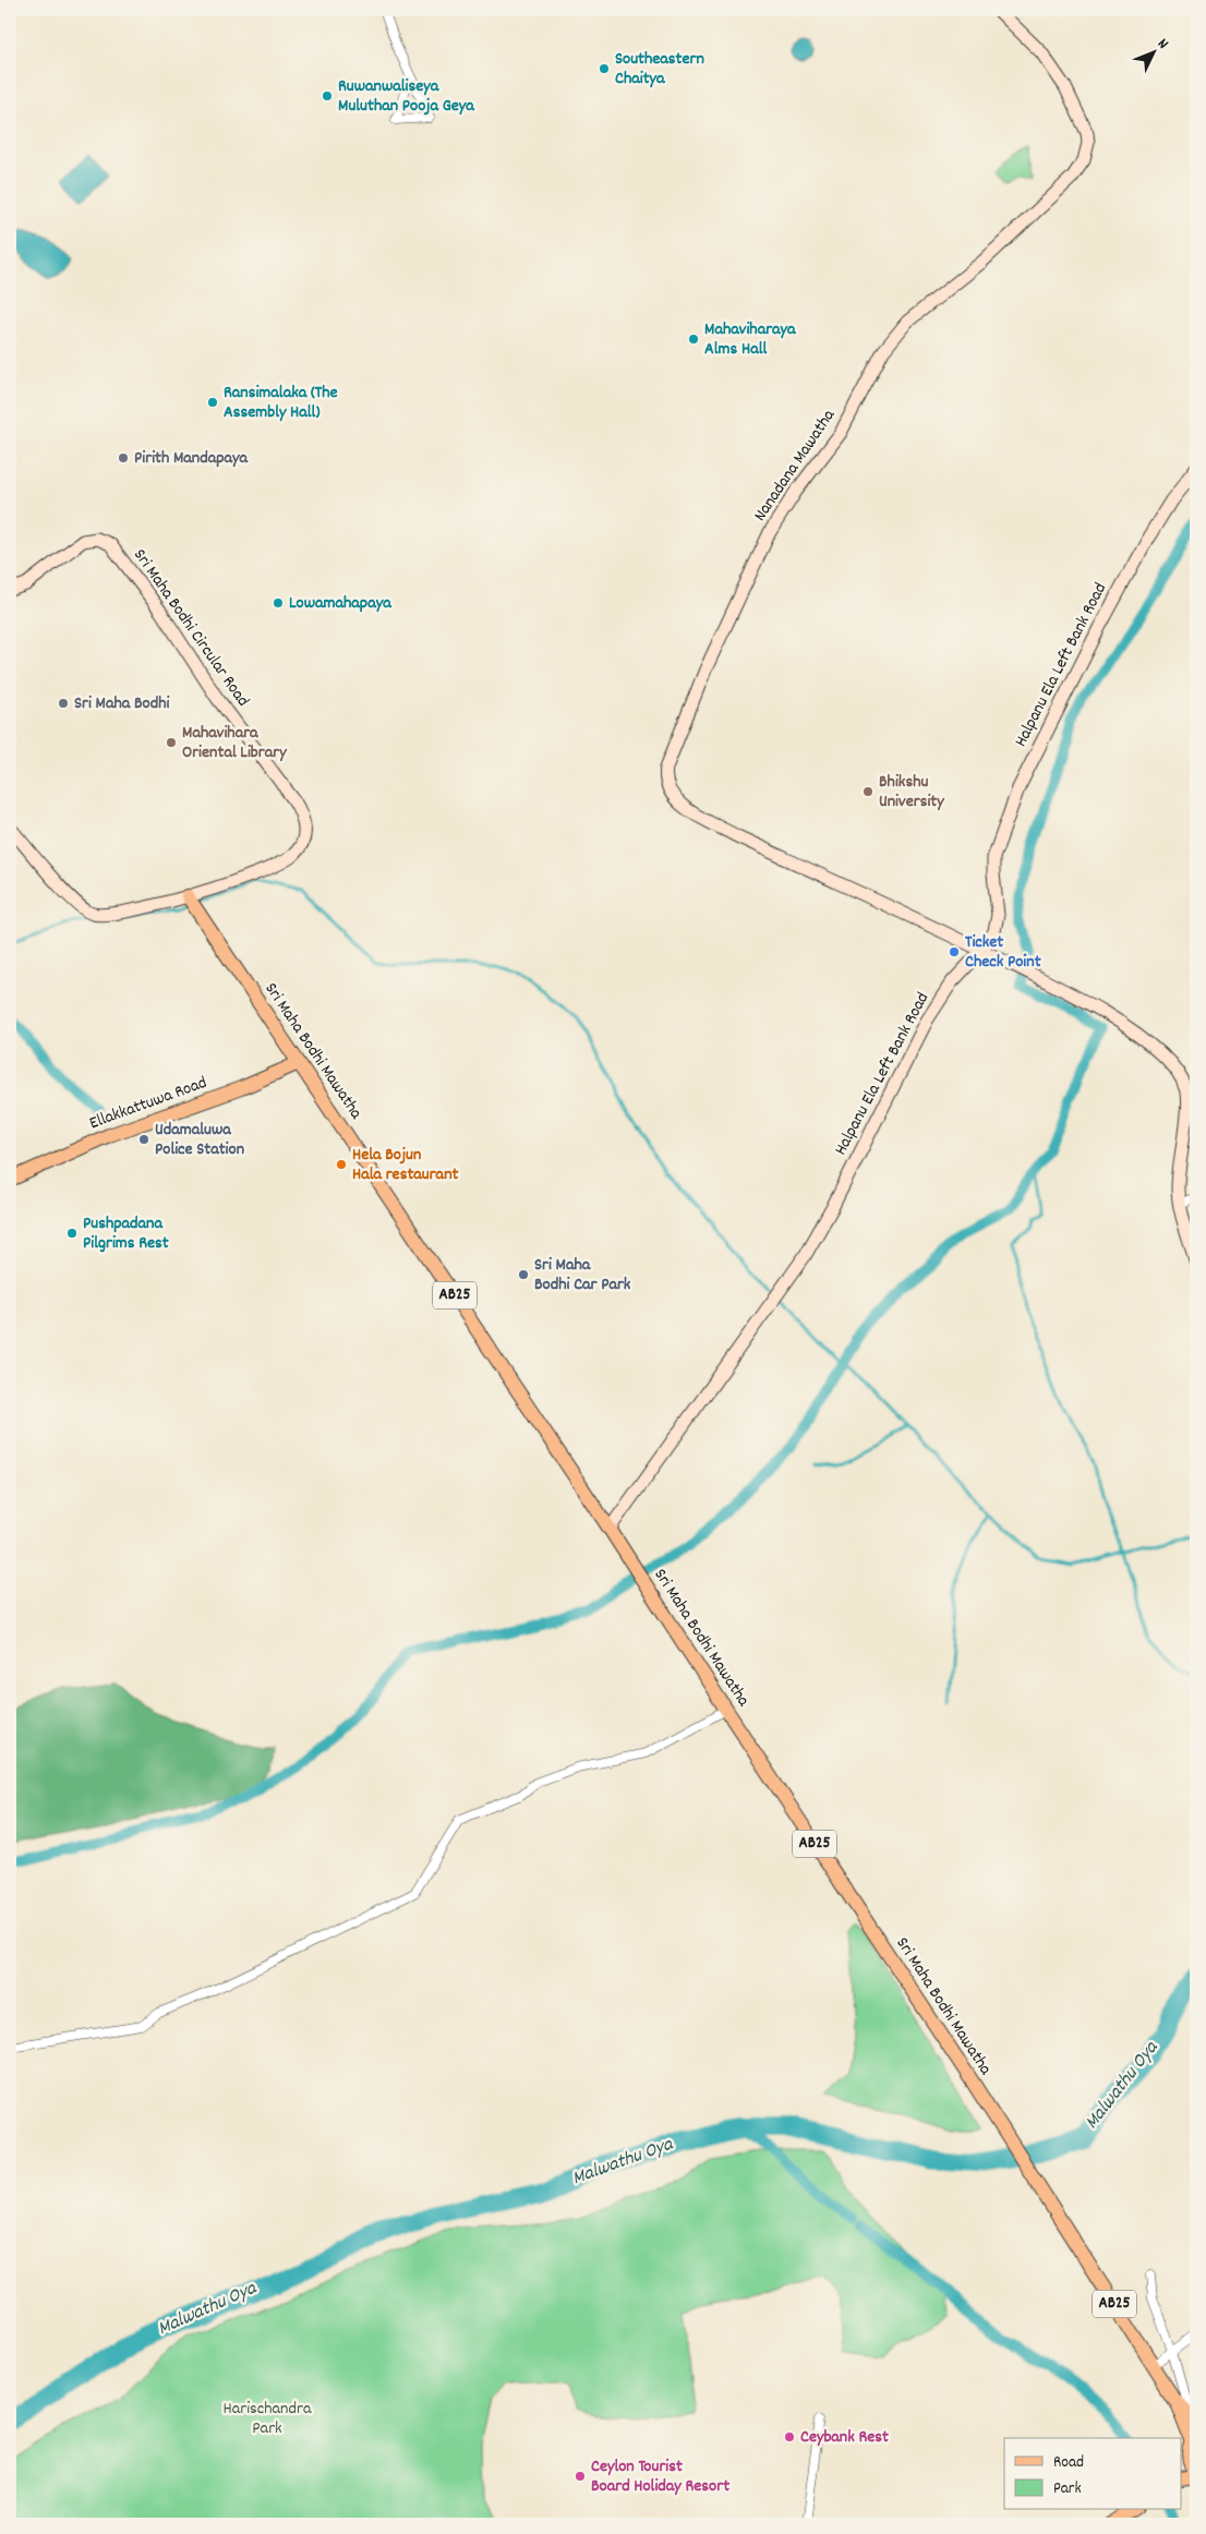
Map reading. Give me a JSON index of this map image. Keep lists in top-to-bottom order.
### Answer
{
  "streets": {
    "main road": [
      "Nanadana Mawatha",
      "Sri Maha Bodhi Circular Road",
      "Halpanu Ela Left Bank Road",
      "Sri Maha Bodhi Mawatha",
      "Ellakkattuwa Road",
      "AB25"
    ]
  },
  "crossings": [
    ["Nanadana Mawatha", "Halpanu Ela Left Bank Road"],
    ["Sri Maha Bodhi Circular Road", "Sri Maha Bodhi Mawatha"],
    ["Halpanu Ela Left Bank Road", "Sri Maha Bodhi Mawatha"],
    ["Sri Maha Bodhi Mawatha", "Ellakkattuwa Road"]
  ],
  "water": ["Malwathu Oya"],
  "parks": ["Harischandra Park"],
  "places": [
    "Southeastern Chaitya",
    "Ruwanwaliseya Muluthan Pooja Geya",
    "Mahaviharaya Alms Hall",
    "Ransimalaka (The Assembly Hall)",
    "Pirith Mandapaya",
    "Lowamahapaya",
    "Sri Maha Bodhi",
    "Mahavihara Oriental Library",
    "Bhikshu University",
    "Ticket Check Point",
    "Udamaluwa Police Station",
    "Hela Bojun Hala restaurant",
    "Pushpadana Pilgrims Rest",
    "Sri Maha Bodhi Car Park",
    "Ceybank Rest",
    "Ceylon Tourist Board Holiday Resort"
  ],
  "legend": ["Road", "Park"],
  "north": "top right"
}
